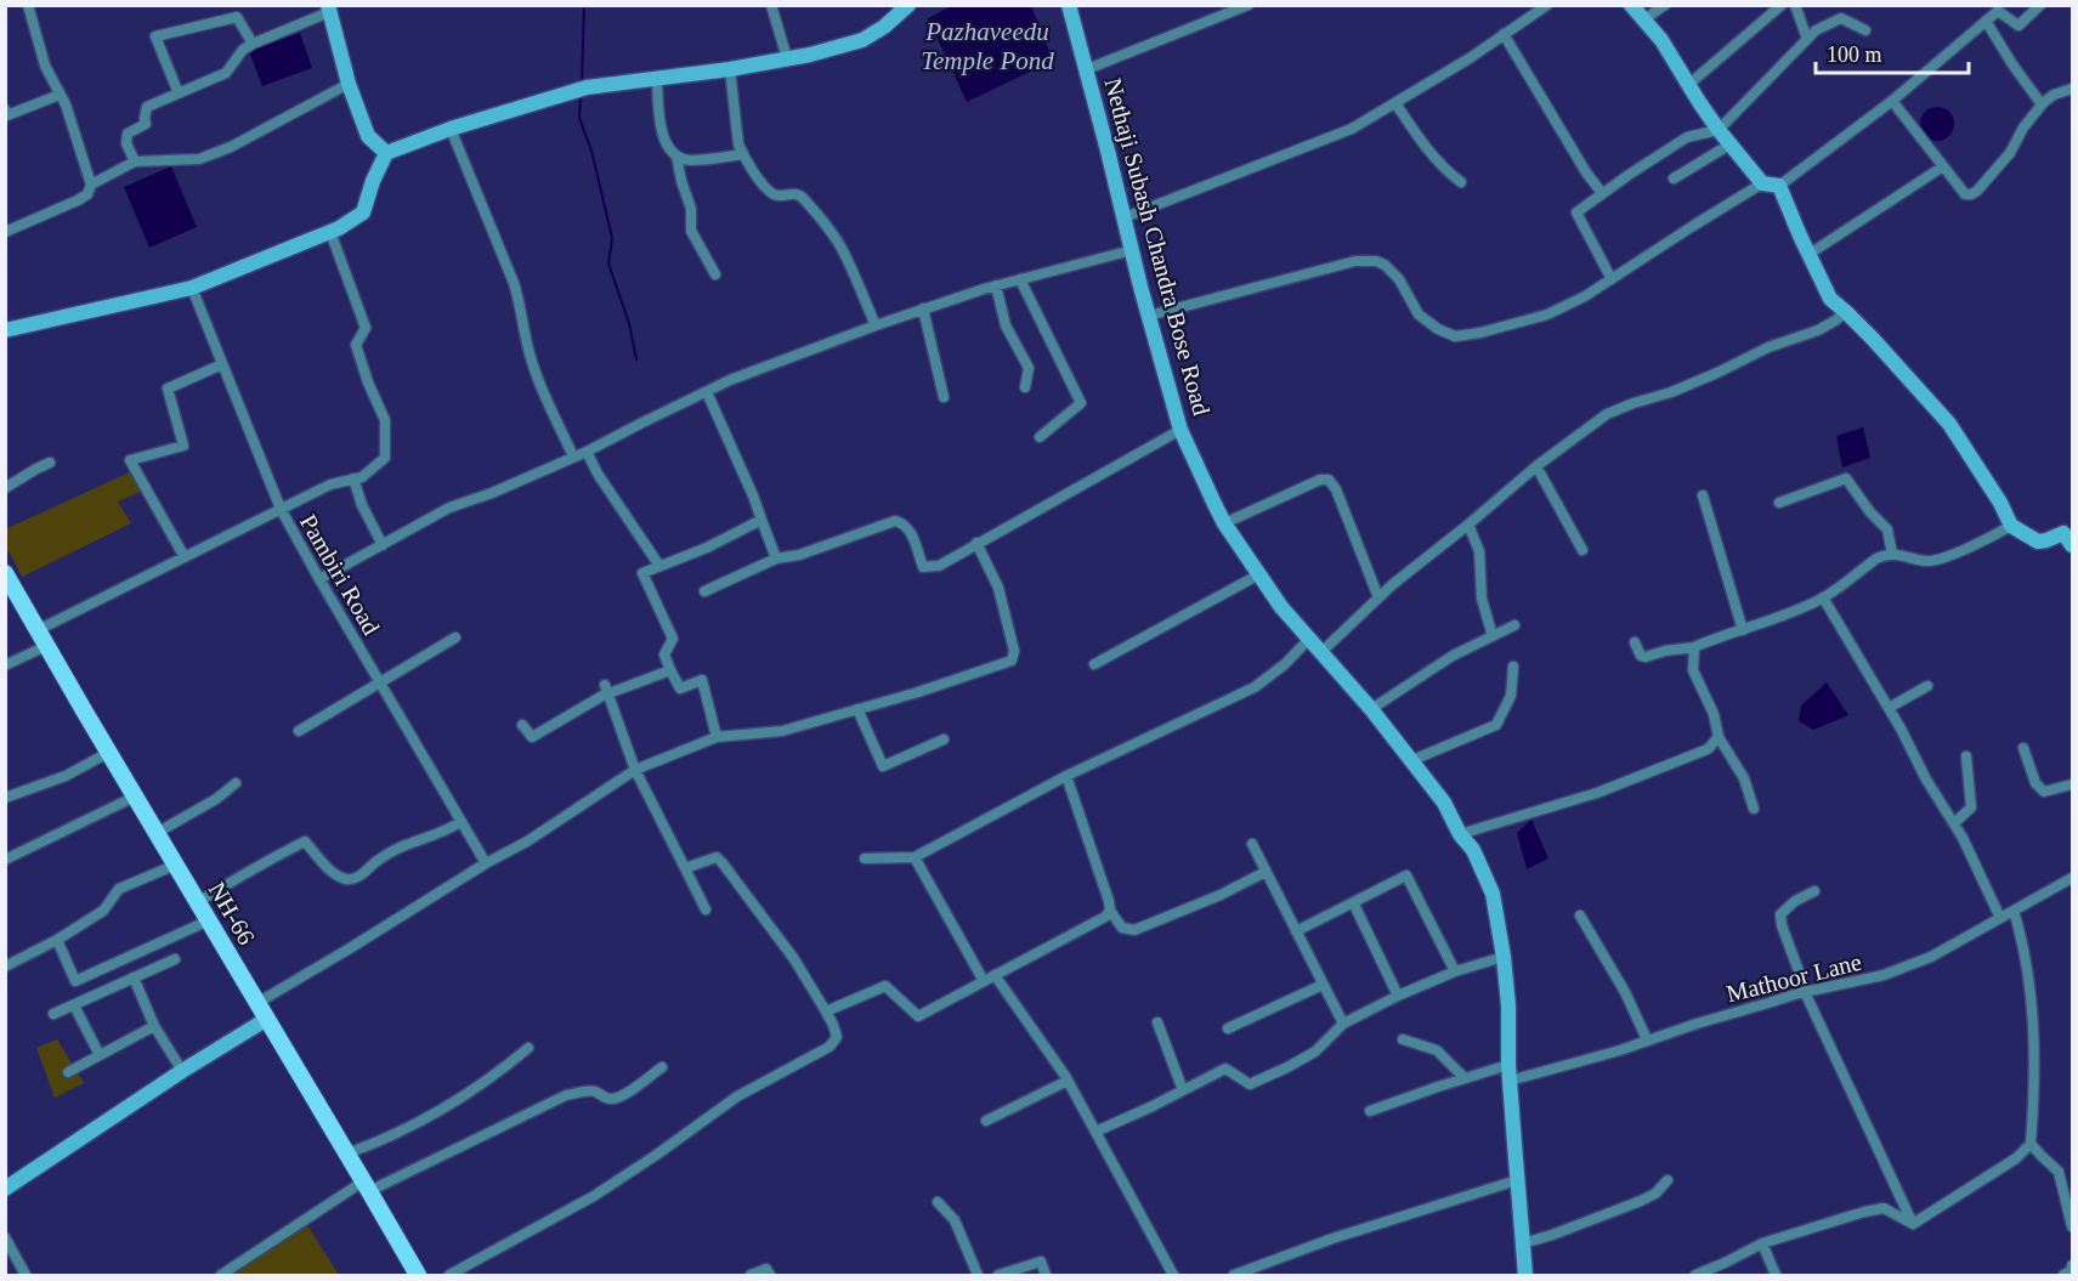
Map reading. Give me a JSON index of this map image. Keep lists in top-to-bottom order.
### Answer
{
  "streets": {
    "main road": ["Nethaji Subash Chandra Bose Road", "NH-66"],
    "street": ["Pambiri Road", "Mathoor Lane"]
  },
  "crossings": [
    ["Nethaji Subash Chandra Bose Road", "Mathoor Lane"]
  ],
  "water": ["Pazhaveedu Temple Pond"],
  "scale_bar": "100 m"
}
